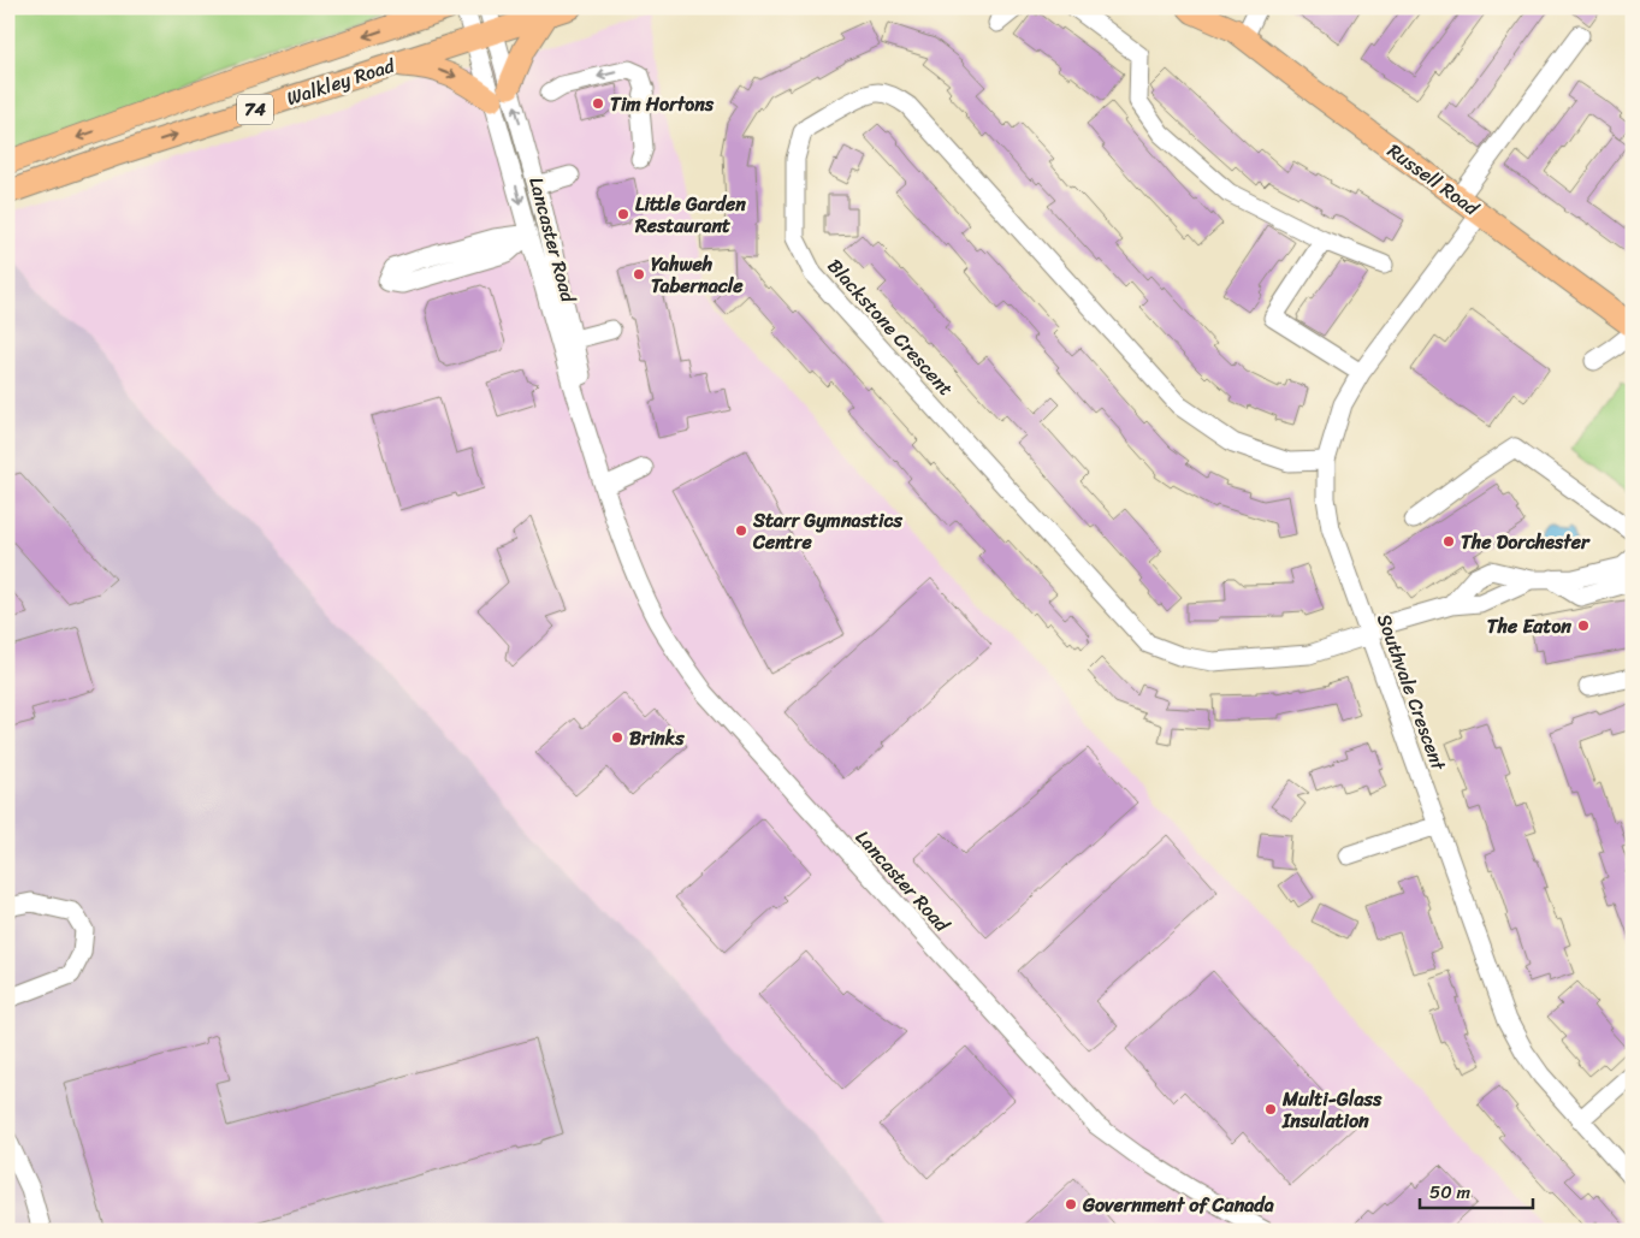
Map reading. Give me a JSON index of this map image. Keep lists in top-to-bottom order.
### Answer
{
  "streets": {
    "main road": ["Walkley Road", "74", "Russell Road"],
    "street": ["Lancaster Road", "Blackstone Crescent", "Southvale Crescent"]
  },
  "crossings": [
    ["Walkley Road", "Lancaster Road"],
    ["Russell Road", "Southvale Crescent"],
    ["Blackstone Crescent", "Southvale Crescent"]
  ],
  "places": [
    "Tim Hortons",
    "Little Garden Restaurant",
    "Yahweh Tabernacle",
    "Starr Gymnastics Centre",
    "The Dorchester",
    "The Eaton",
    "Brinks",
    "Multi-Glass Insulation",
    "Government of Canada"
  ],
  "scale_bar": "50 m"
}
